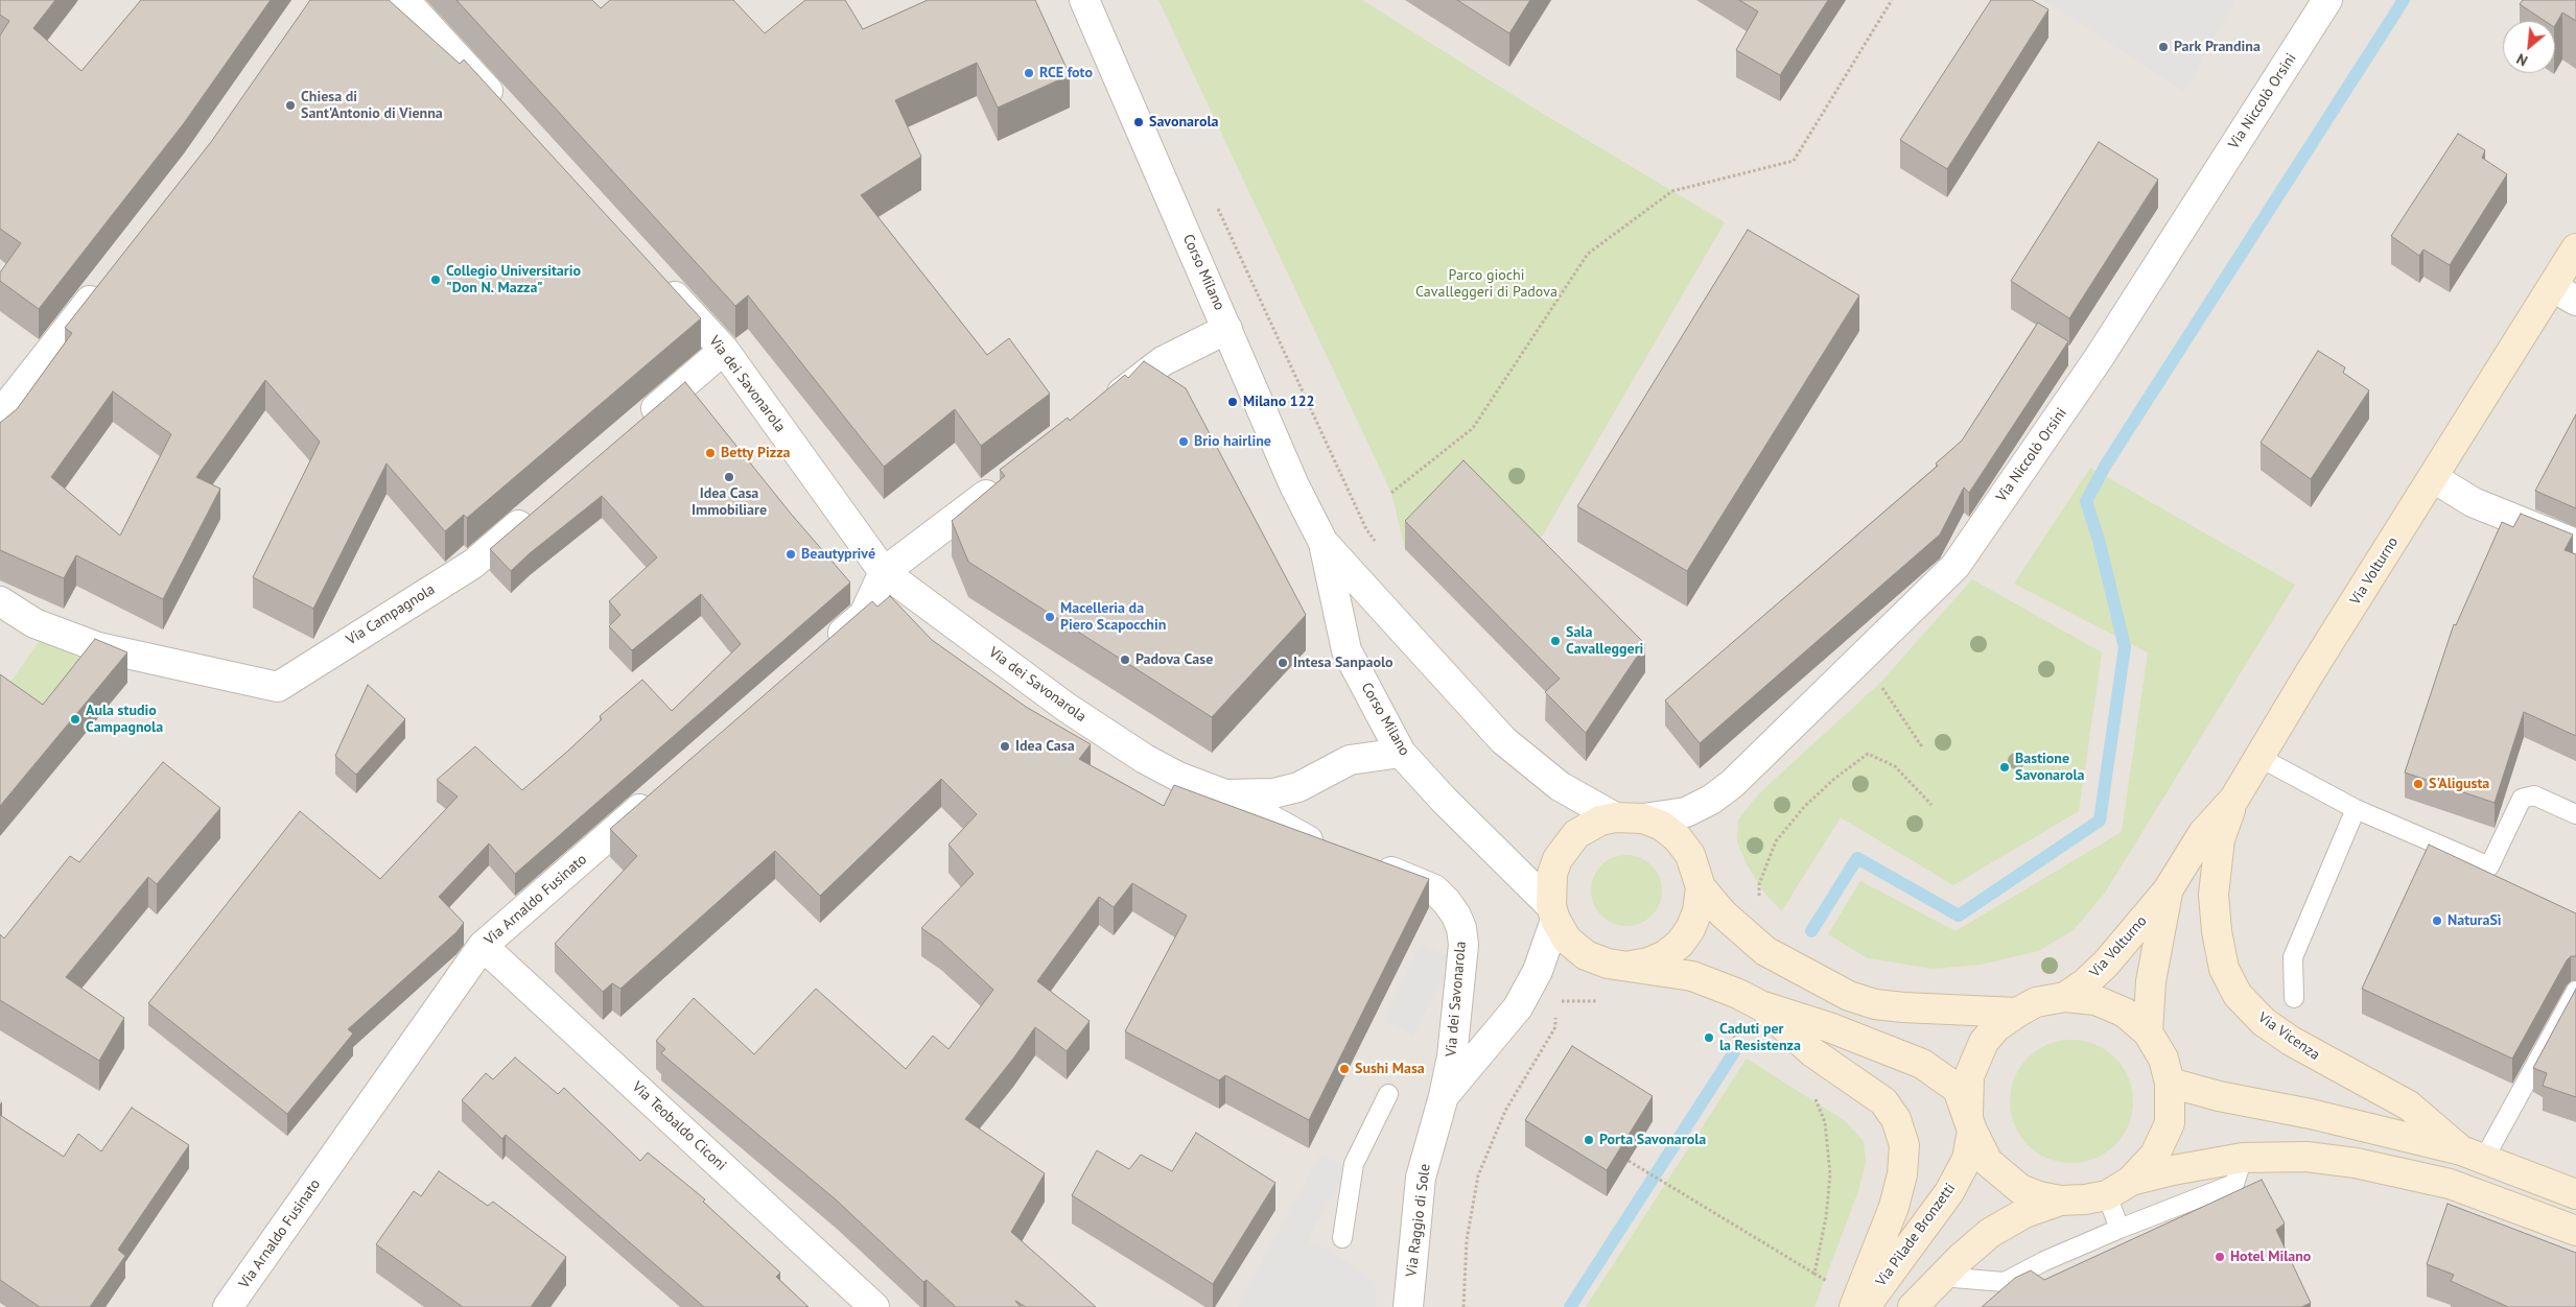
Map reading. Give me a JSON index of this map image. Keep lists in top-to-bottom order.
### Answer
{
  "streets": {
    "main road": ["Via Volturno", "Via Vicenza", "Via Pilade Bronzetti"],
    "street": [
      "Via Niccolò Orsini",
      "Corso Milano",
      "Via dei Savonarola",
      "Via Campagnola",
      "Via Arnaldo Fusinato",
      "Via Teobaldo Ciconi",
      "Via Raggio di Sole"
    ]
  },
  "crossings": [
    ["Via Niccolò Orsini", "Corso Milano"],
    ["Via Niccolò Orsini", "Via Raggio di Sole"],
    ["Corso Milano", "Via dei Savonarola"],
    ["Corso Milano", "Via Raggio di Sole"],
    ["Via dei Savonarola", "Via Raggio di Sole"],
    ["Via Volturno", "Via Vicenza"],
    ["Via Volturno", "Via Pilade Bronzetti"],
    ["Via Arnaldo Fusinato", "Via Teobaldo Ciconi"]
  ],
  "parks": ["Parco giochi Cavalleggeri di Padova"],
  "places": [
    "Park Prandina",
    "RCE foto",
    "Chiesa di Sant'Antonio di Vienna",
    "Savonarola",
    "Collegio Universitario \"Don N. Mazza\"",
    "Milano 122",
    "Brio hairline",
    "Betty Pizza",
    "Idea Casa Immobiliare",
    "Beautyprivé",
    "Macelleria da Piero Scapocchin",
    "Sala Cavalleggeri",
    "Padova Case",
    "Intesa Sanpaolo",
    "Aula studio Campagnola",
    "Idea Casa",
    "Bastione Savonarola",
    "S'Aligusta",
    "NaturaSì",
    "Caduti per la Resistenza",
    "Sushi Masa",
    "Porta Savonarola",
    "Hotel Milano"
  ],
  "north": "bottom left"
}
